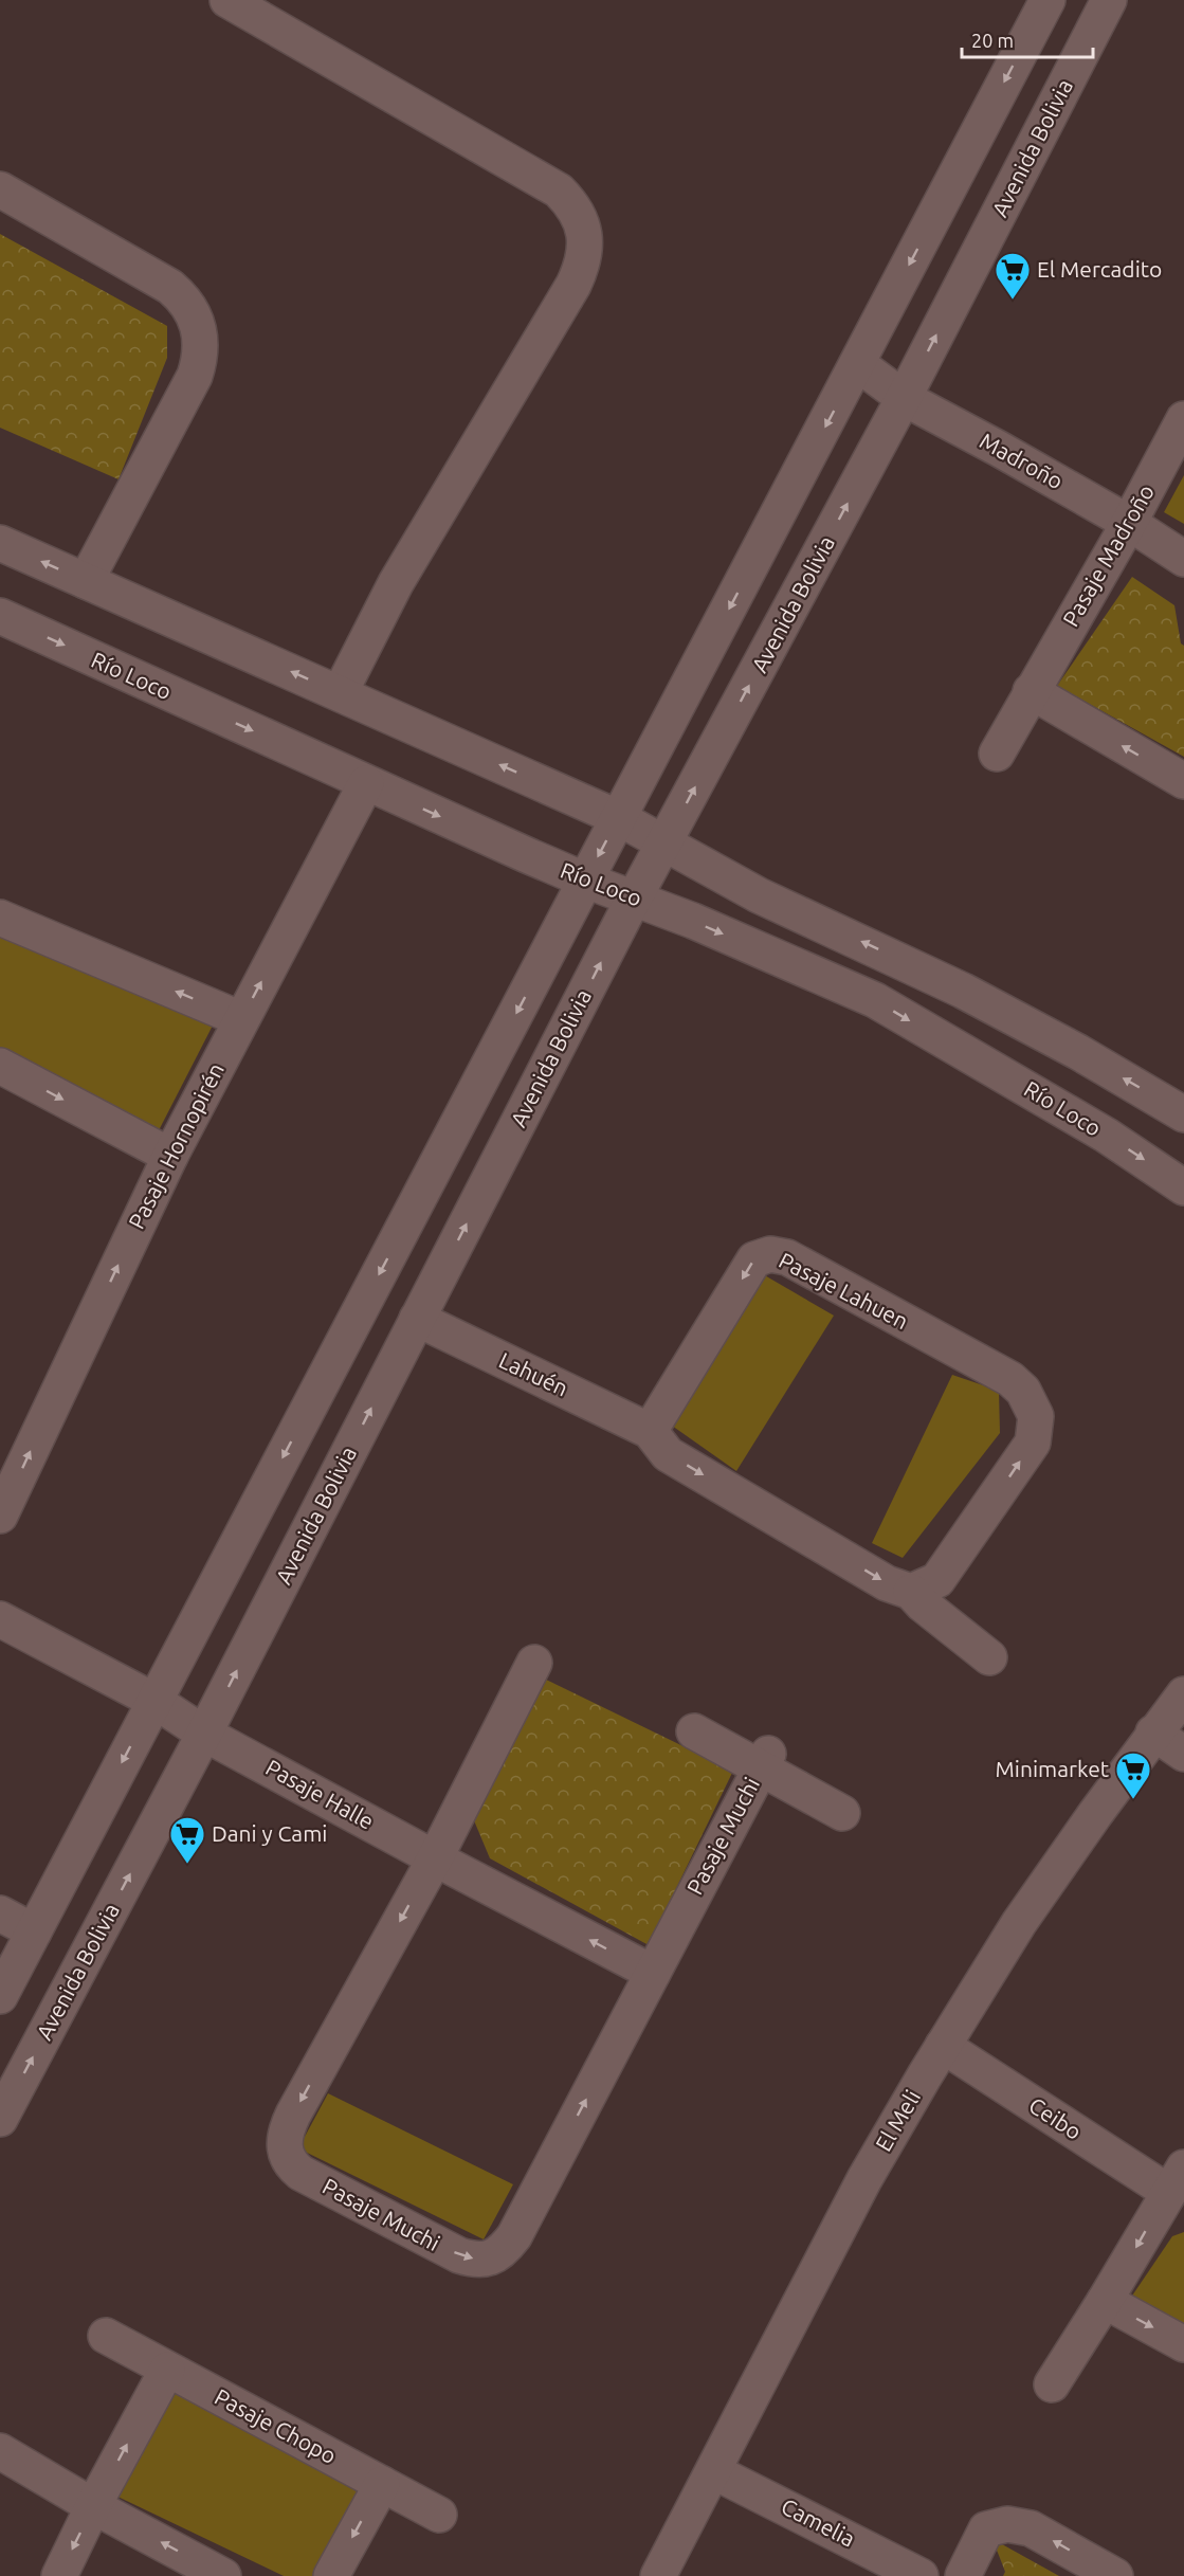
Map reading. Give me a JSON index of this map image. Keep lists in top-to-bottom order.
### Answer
{
  "streets": {
    "street": [
      "Avenida Bolivia",
      "Madroño",
      "Pasaje Madroño",
      "Río Loco",
      "Pasaje Hornopirén",
      "Pasaje Lahuen",
      "Lahuén",
      "Pasaje Halle",
      "Pasaje Muchi",
      "Ceibo",
      "El Meli",
      "Pasaje Chopo",
      "Camelia"
    ]
  },
  "crossings": [
    ["Avenida Bolivia", "Madroño"],
    ["Avenida Bolivia", "Río Loco"],
    ["Avenida Bolivia", "Lahuén"],
    ["Avenida Bolivia", "Pasaje Halle"],
    ["Madroño", "Pasaje Madroño"],
    ["Río Loco", "Pasaje Hornopirén"],
    ["Pasaje Lahuen", "Lahuén"],
    ["Pasaje Halle", "Pasaje Muchi"],
    ["Ceibo", "El Meli"],
    ["El Meli", "Camelia"]
  ],
  "places": {
    "supermarket": ["El Mercadito", "Minimarket", "Dani y Cami"]
  },
  "scale_bar": "20 m"
}
